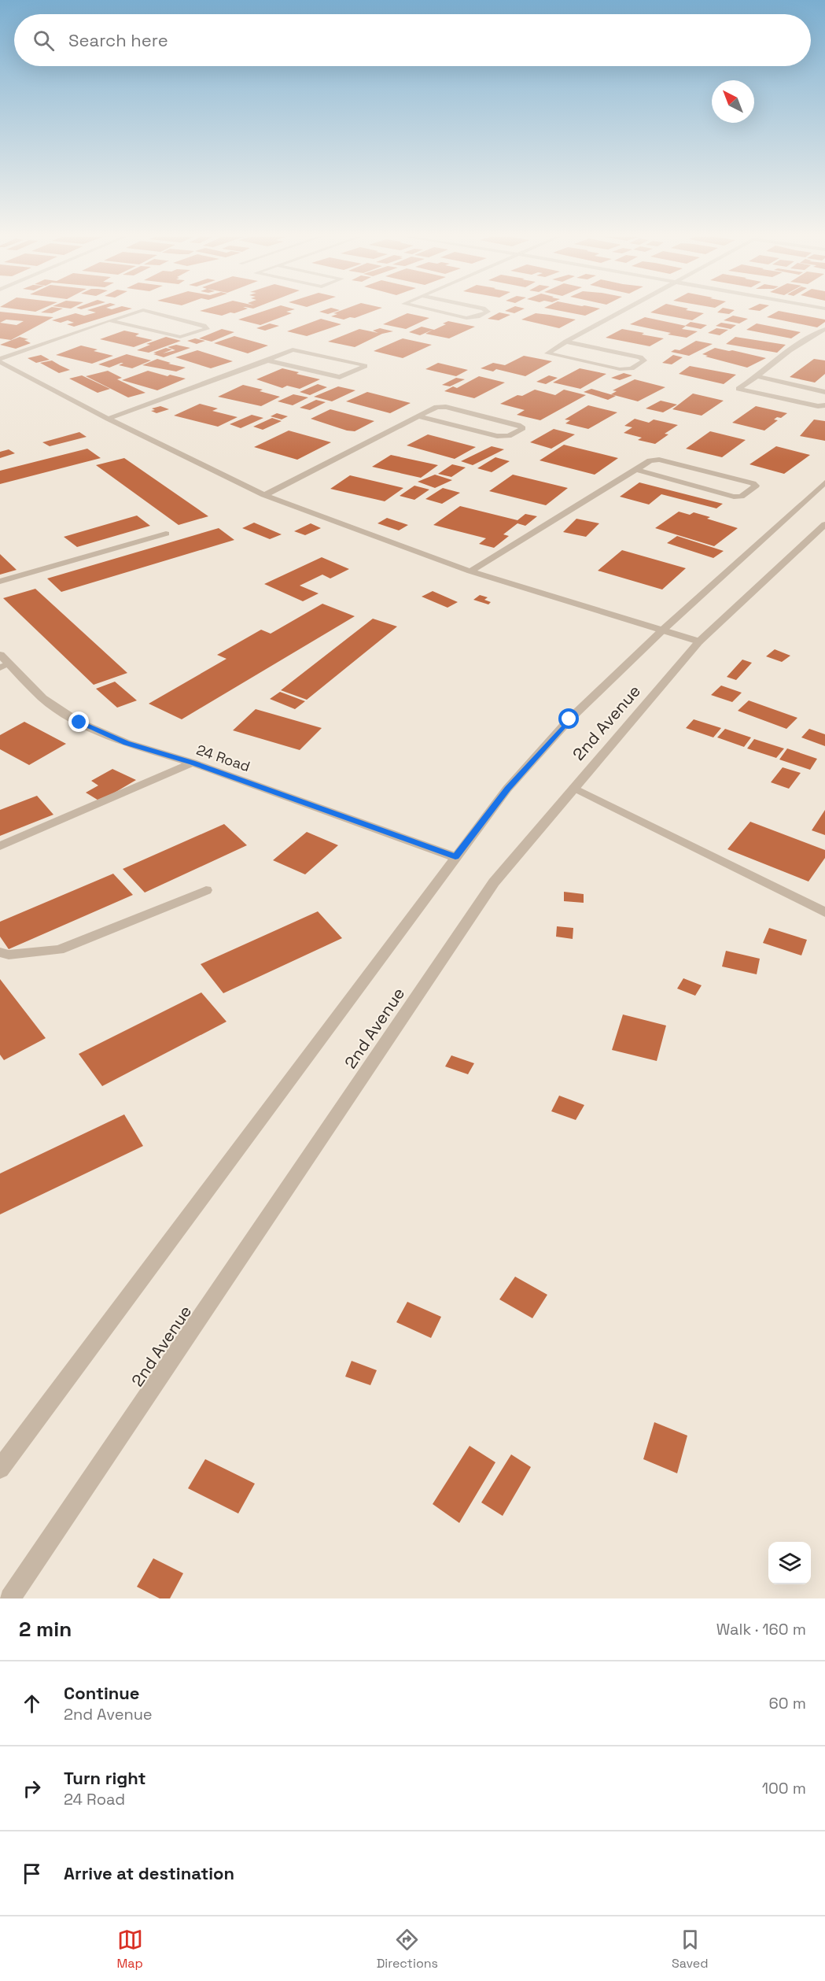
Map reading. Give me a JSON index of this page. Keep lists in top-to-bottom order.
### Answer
{
  "streets": {
    "street": ["2nd Avenue", "24 Road"]
  },
  "crossings": [
    ["2nd Avenue", "24 Road"]
  ],
  "north": "top left",
  "page": {
    "search": "Search here",
    "heading": ["2 min", "Walk · 160 m"],
    "list": [
      ["Continue", "2nd Avenue", "60 m"],
      ["Turn right", "24 Road", "100 m"],
      "Arrive at destination"
    ],
    "nav": ["Map", "Directions", "Saved"]
  }
}
